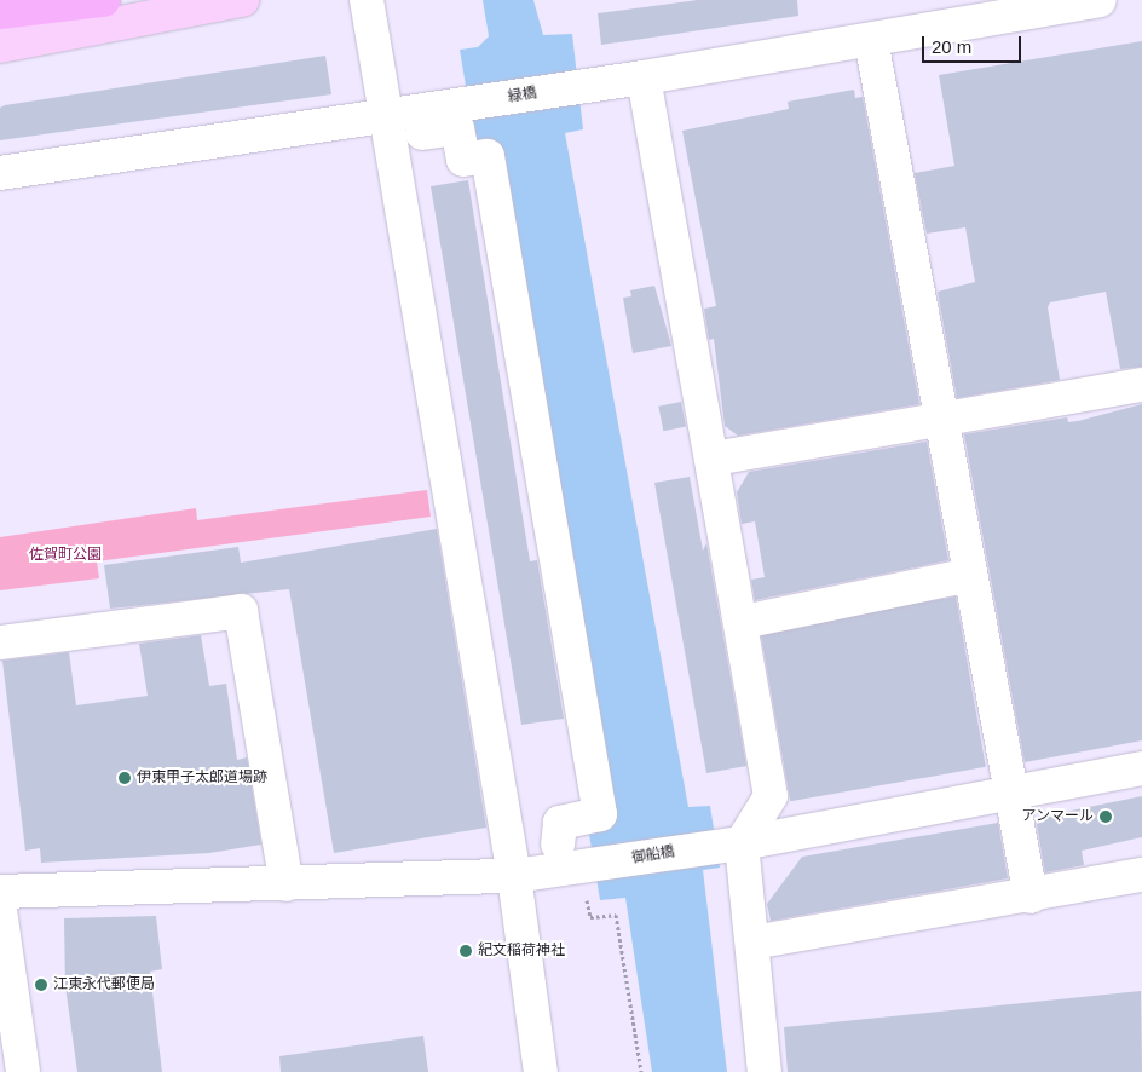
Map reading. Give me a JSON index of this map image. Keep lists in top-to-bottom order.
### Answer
{
  "streets": {
    "street": ["緑橋", "御船橋"]
  },
  "parks": ["佐賀町公園"],
  "places": [
    "伊東甲子太郎道場跡",
    "アンマール",
    "紀文稲荷神社",
    "江東永代郵便局"
  ],
  "scale_bar": "20 m"
}
